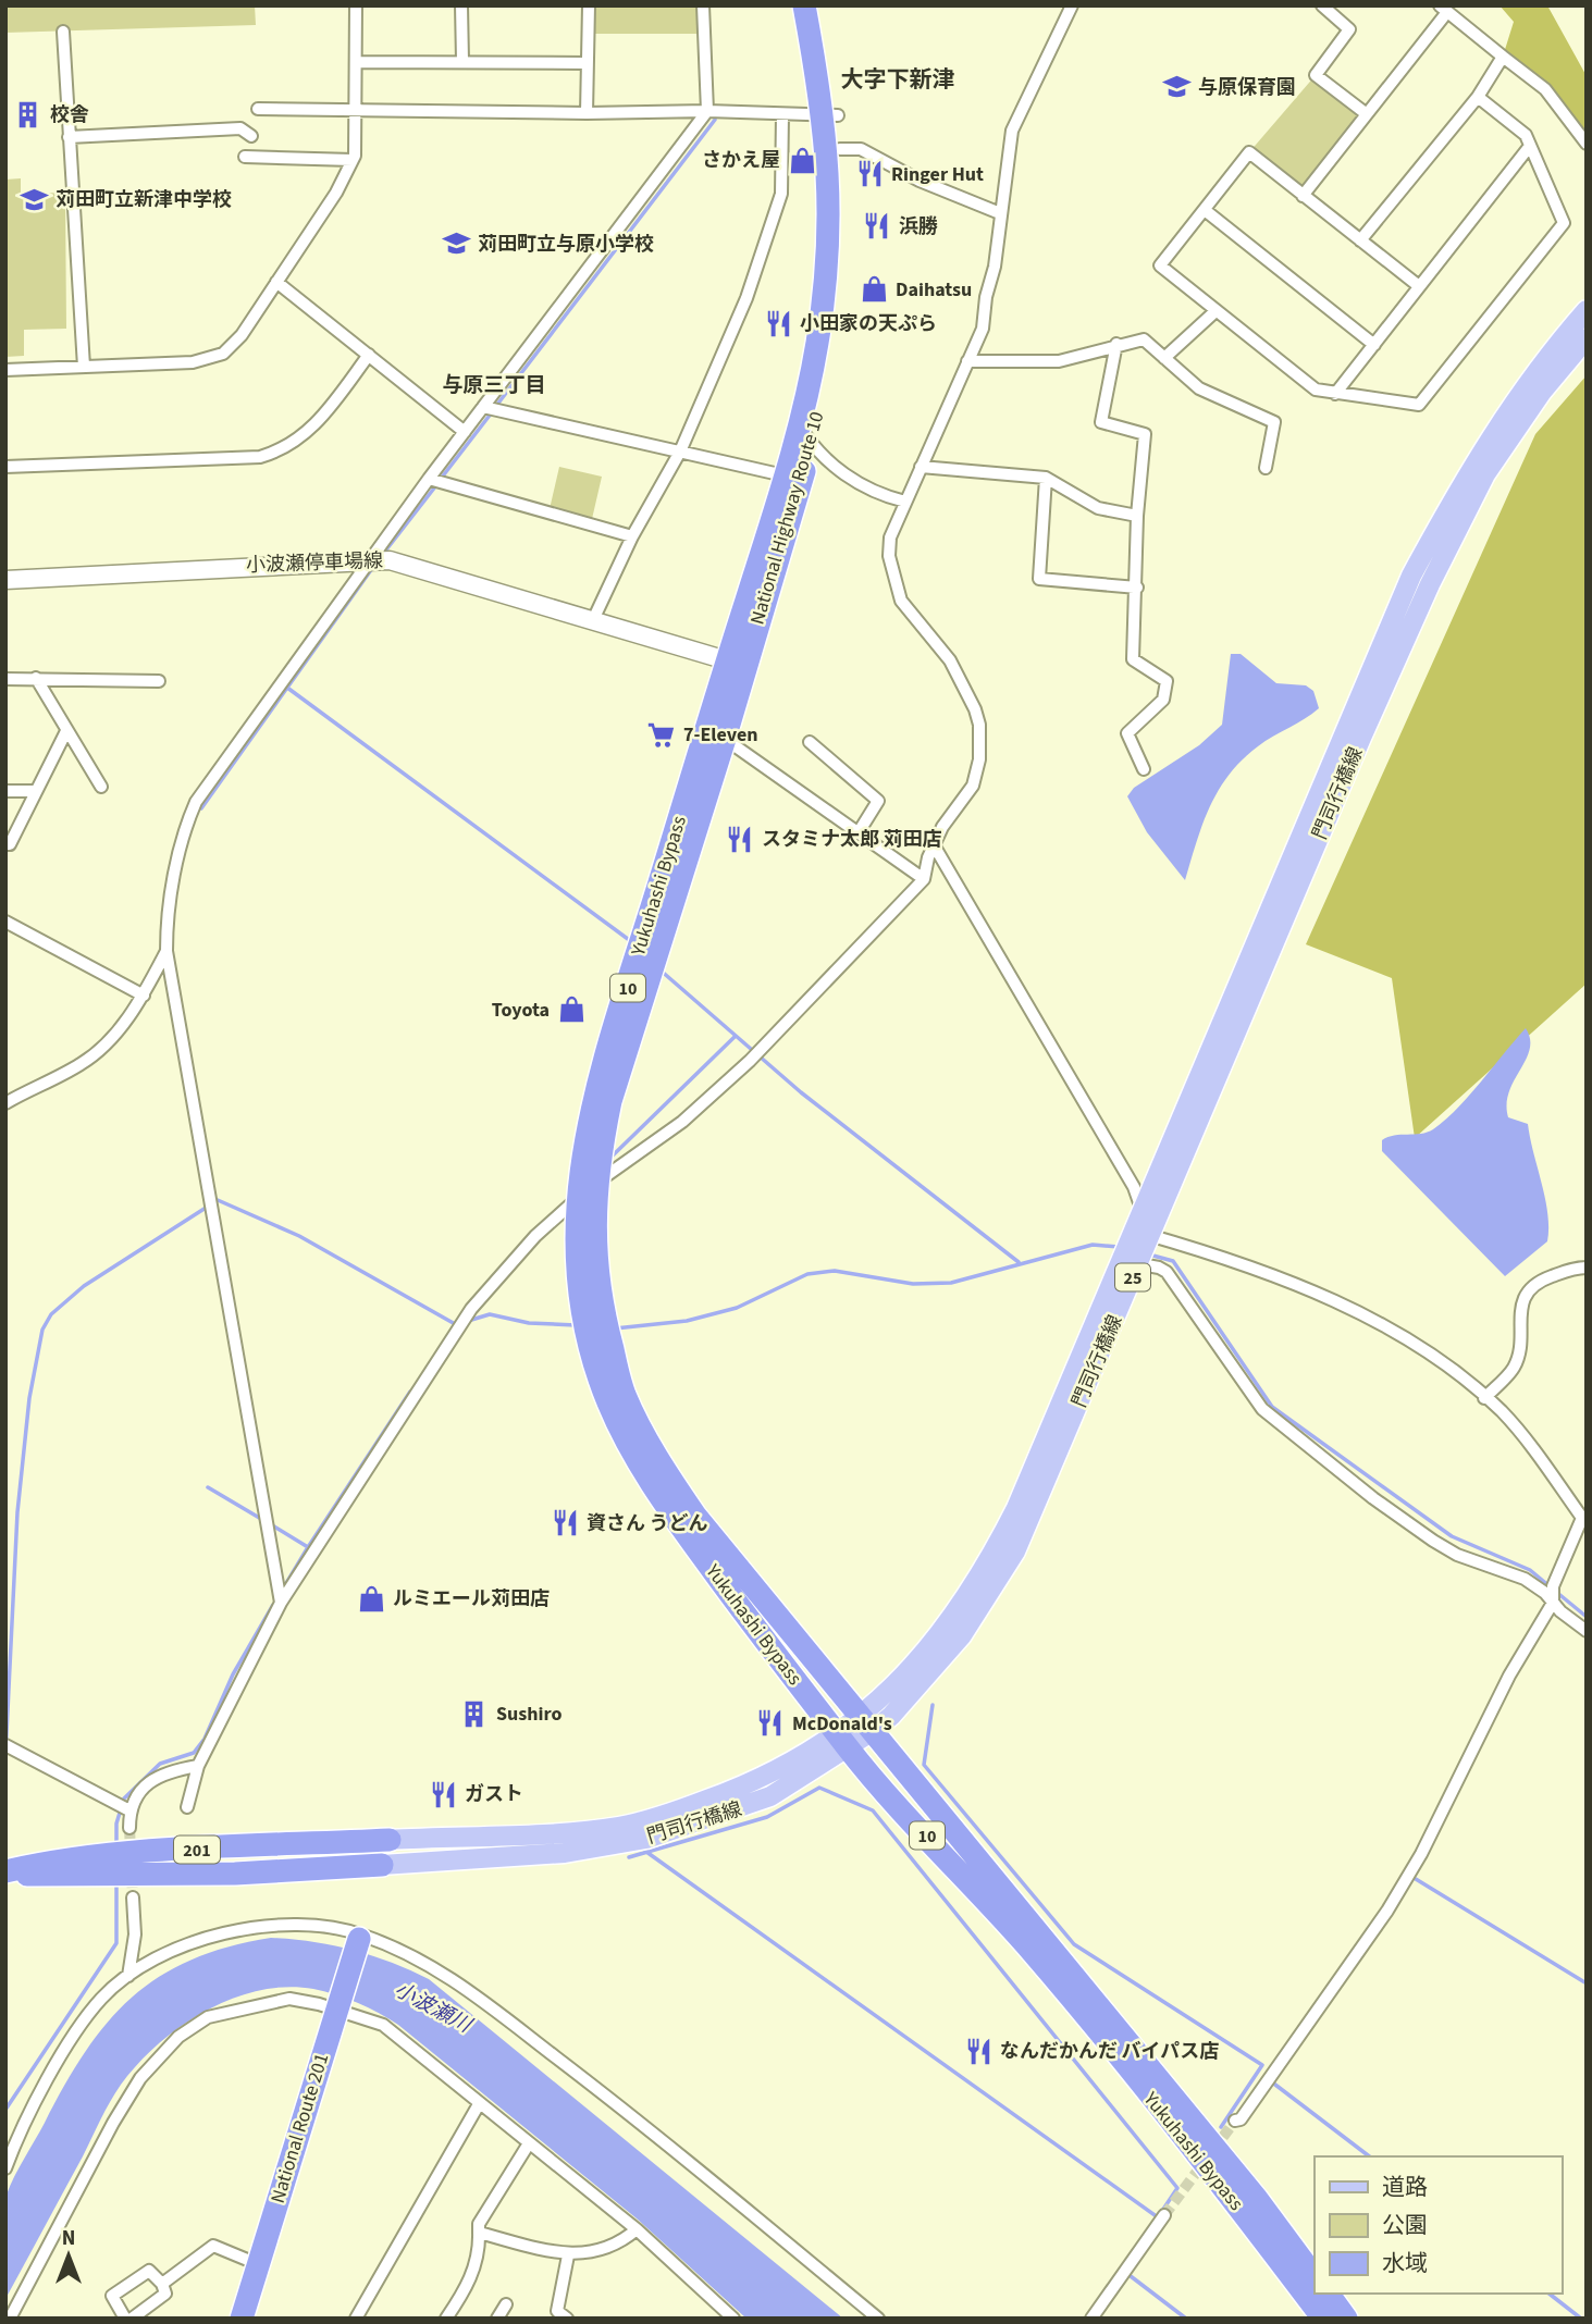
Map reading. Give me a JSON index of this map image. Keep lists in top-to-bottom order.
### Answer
{
  "streets": {
    "highway": [
      "National Highway Route 10",
      "Yukuhashi Bypass",
      "10",
      "201",
      "National Route 201"
    ],
    "main road": ["小波瀬停車場線", "門司行橋線", "25"]
  },
  "crossings": [
    ["National Highway Route 10", "小波瀬停車場線"],
    ["National Highway Route 10", "Yukuhashi Bypass"],
    ["小波瀬停車場線", "Yukuhashi Bypass"],
    ["門司行橋線", "Yukuhashi Bypass"],
    ["門司行橋線", "201"]
  ],
  "districts": ["大字下新津", "与原三丁目"],
  "water": ["小波瀬川"],
  "places": {
    "school or university": ["与原保育園", "苅田町立新津中学校", "苅田町立与原小学校"],
    "building": ["校舎", "Sushiro"],
    "shop": [
      "さかえ屋",
      "Daihatsu",
      "Toyota",
      "ルミエール苅田店"
    ],
    "restaurant": [
      "Ringer Hut",
      "浜勝",
      "小田家の天ぷら",
      "スタミナ太郎 苅田店",
      "資さん うどん",
      "McDonald's",
      "ガスト",
      "なんだかんだ バイパス店"
    ],
    "supermarket": ["7-Eleven"]
  },
  "legend": ["道路", "公園", "水域"],
  "north": "top"
}
